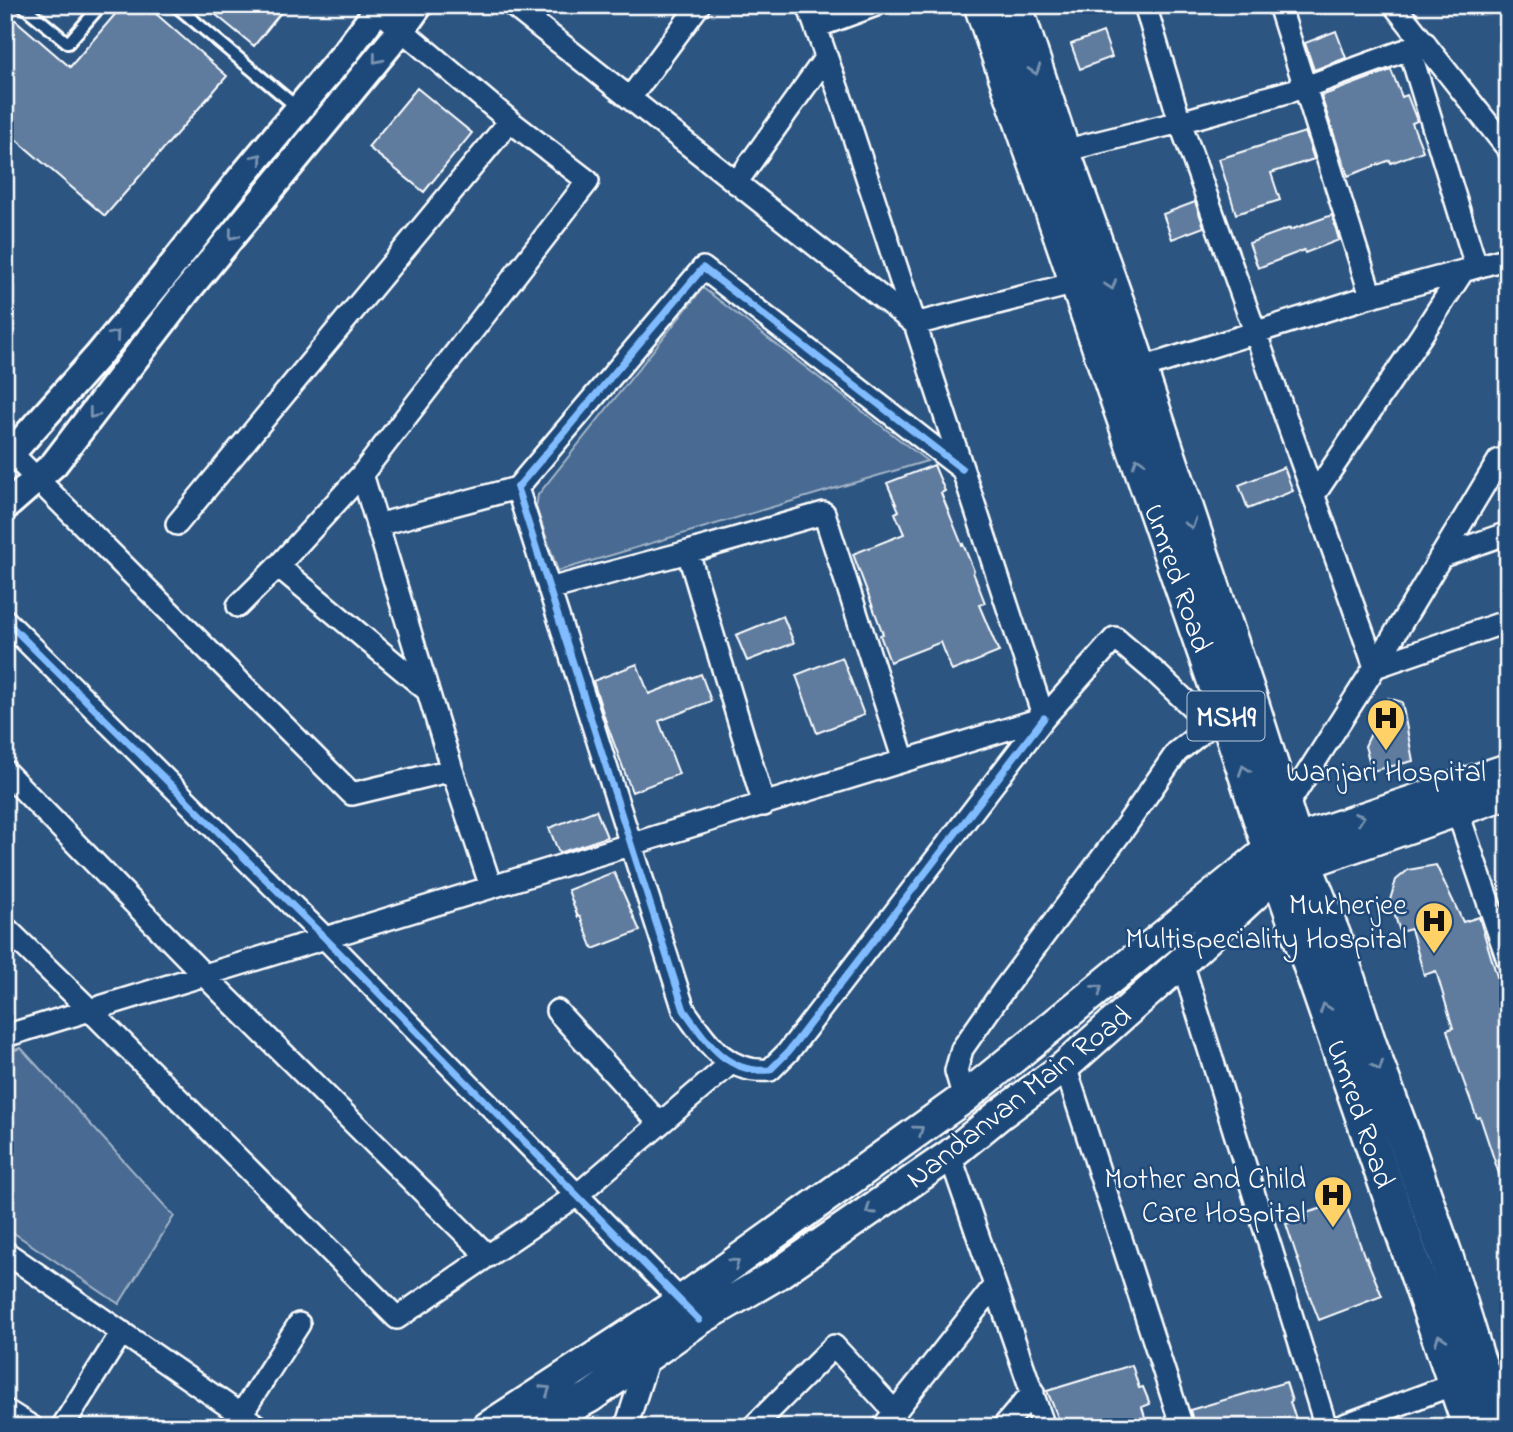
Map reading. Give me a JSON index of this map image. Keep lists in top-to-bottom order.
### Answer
{
  "streets": {
    "main road": ["Umred Road", "MSH9", "Nandanvan Main Road"]
  },
  "crossings": [
    ["Umred Road", "Nandanvan Main Road"]
  ],
  "places": {
    "hospital": ["Wanjari Hospital", "Mukherjee Multispeciality Hospital", "Mother and Child Care Hospital"]
  }
}
